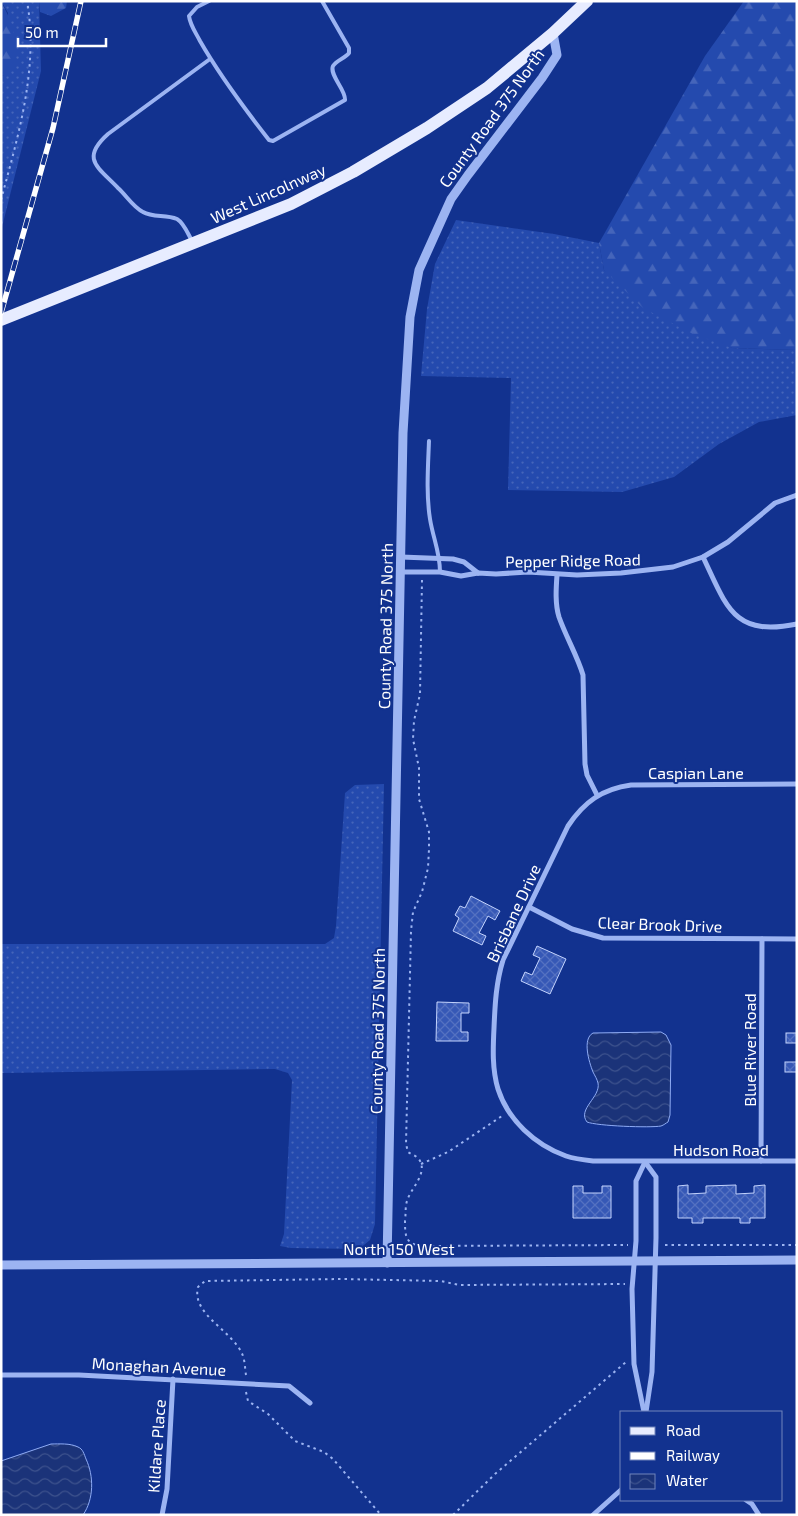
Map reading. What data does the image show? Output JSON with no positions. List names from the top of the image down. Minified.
{"streets":{"main road":["West Lincolnway"],"street":["County Road 375 North","Pepper Ridge Road","Caspian Lane","Brisbane Drive","Clear Brook Drive","Blue River Road","Hudson Road","North 150 West","Monaghan Avenue","Kildare Place"]},"crossings":[["County Road 375 North","West Lincolnway"],["County Road 375 North","Pepper Ridge Road"],["County Road 375 North","North 150 West"],["Caspian Lane","Brisbane Drive"],["Brisbane Drive","Clear Brook Drive"],["Brisbane Drive","Hudson Road"],["Clear Brook Drive","Blue River Road"],["Blue River Road","Hudson Road"],["Monaghan Avenue","Kildare Place"]],"legend":["Road","Railway","Water"],"scale_bar":"50 m"}
